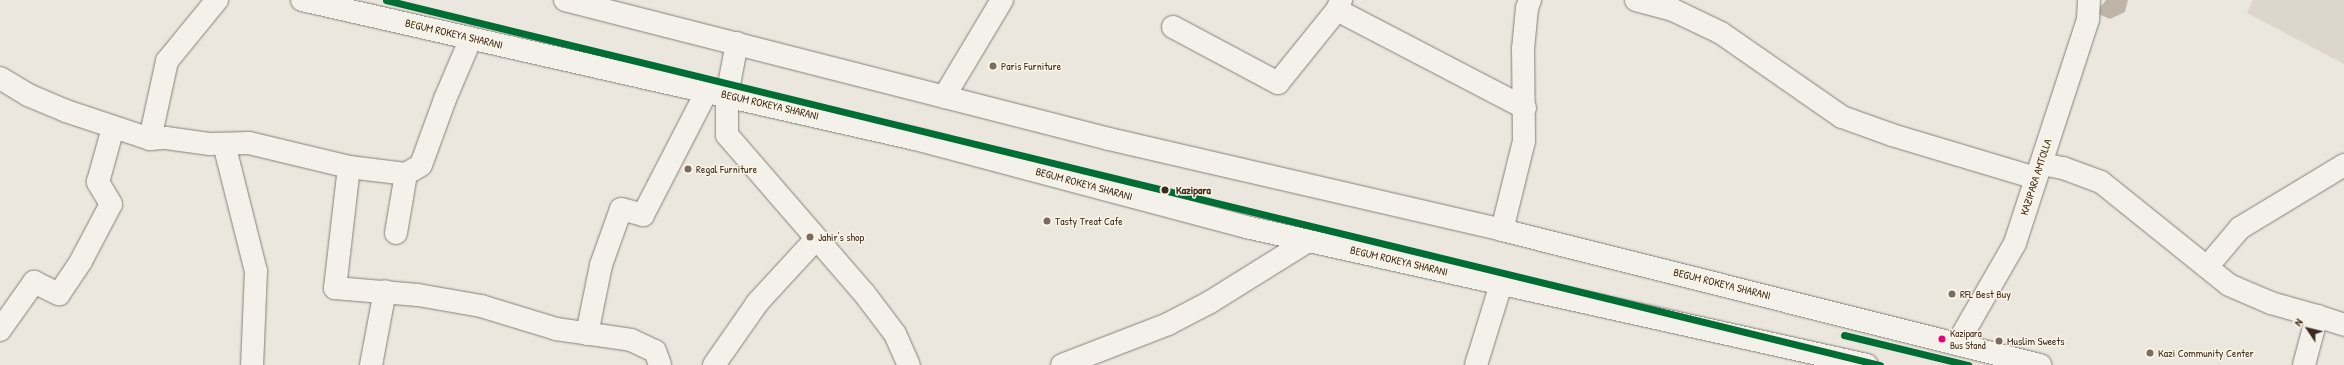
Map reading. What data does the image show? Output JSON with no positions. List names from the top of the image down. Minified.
{"streets":{"street":["BEGUM ROKEYA SHARANI","KAZIPARA AMTOLLA"]},"crossings":[["BEGUM ROKEYA SHARANI","KAZIPARA AMTOLLA"]],"places":["Paris Furniture","Regal Furniture","Kazipara","Tasty Treat Cafe","Jahir's shop","RFL Best Buy","Kazipara Bus Stand","Muslim Sweets","Kazi Community Center"],"north":"top left"}
